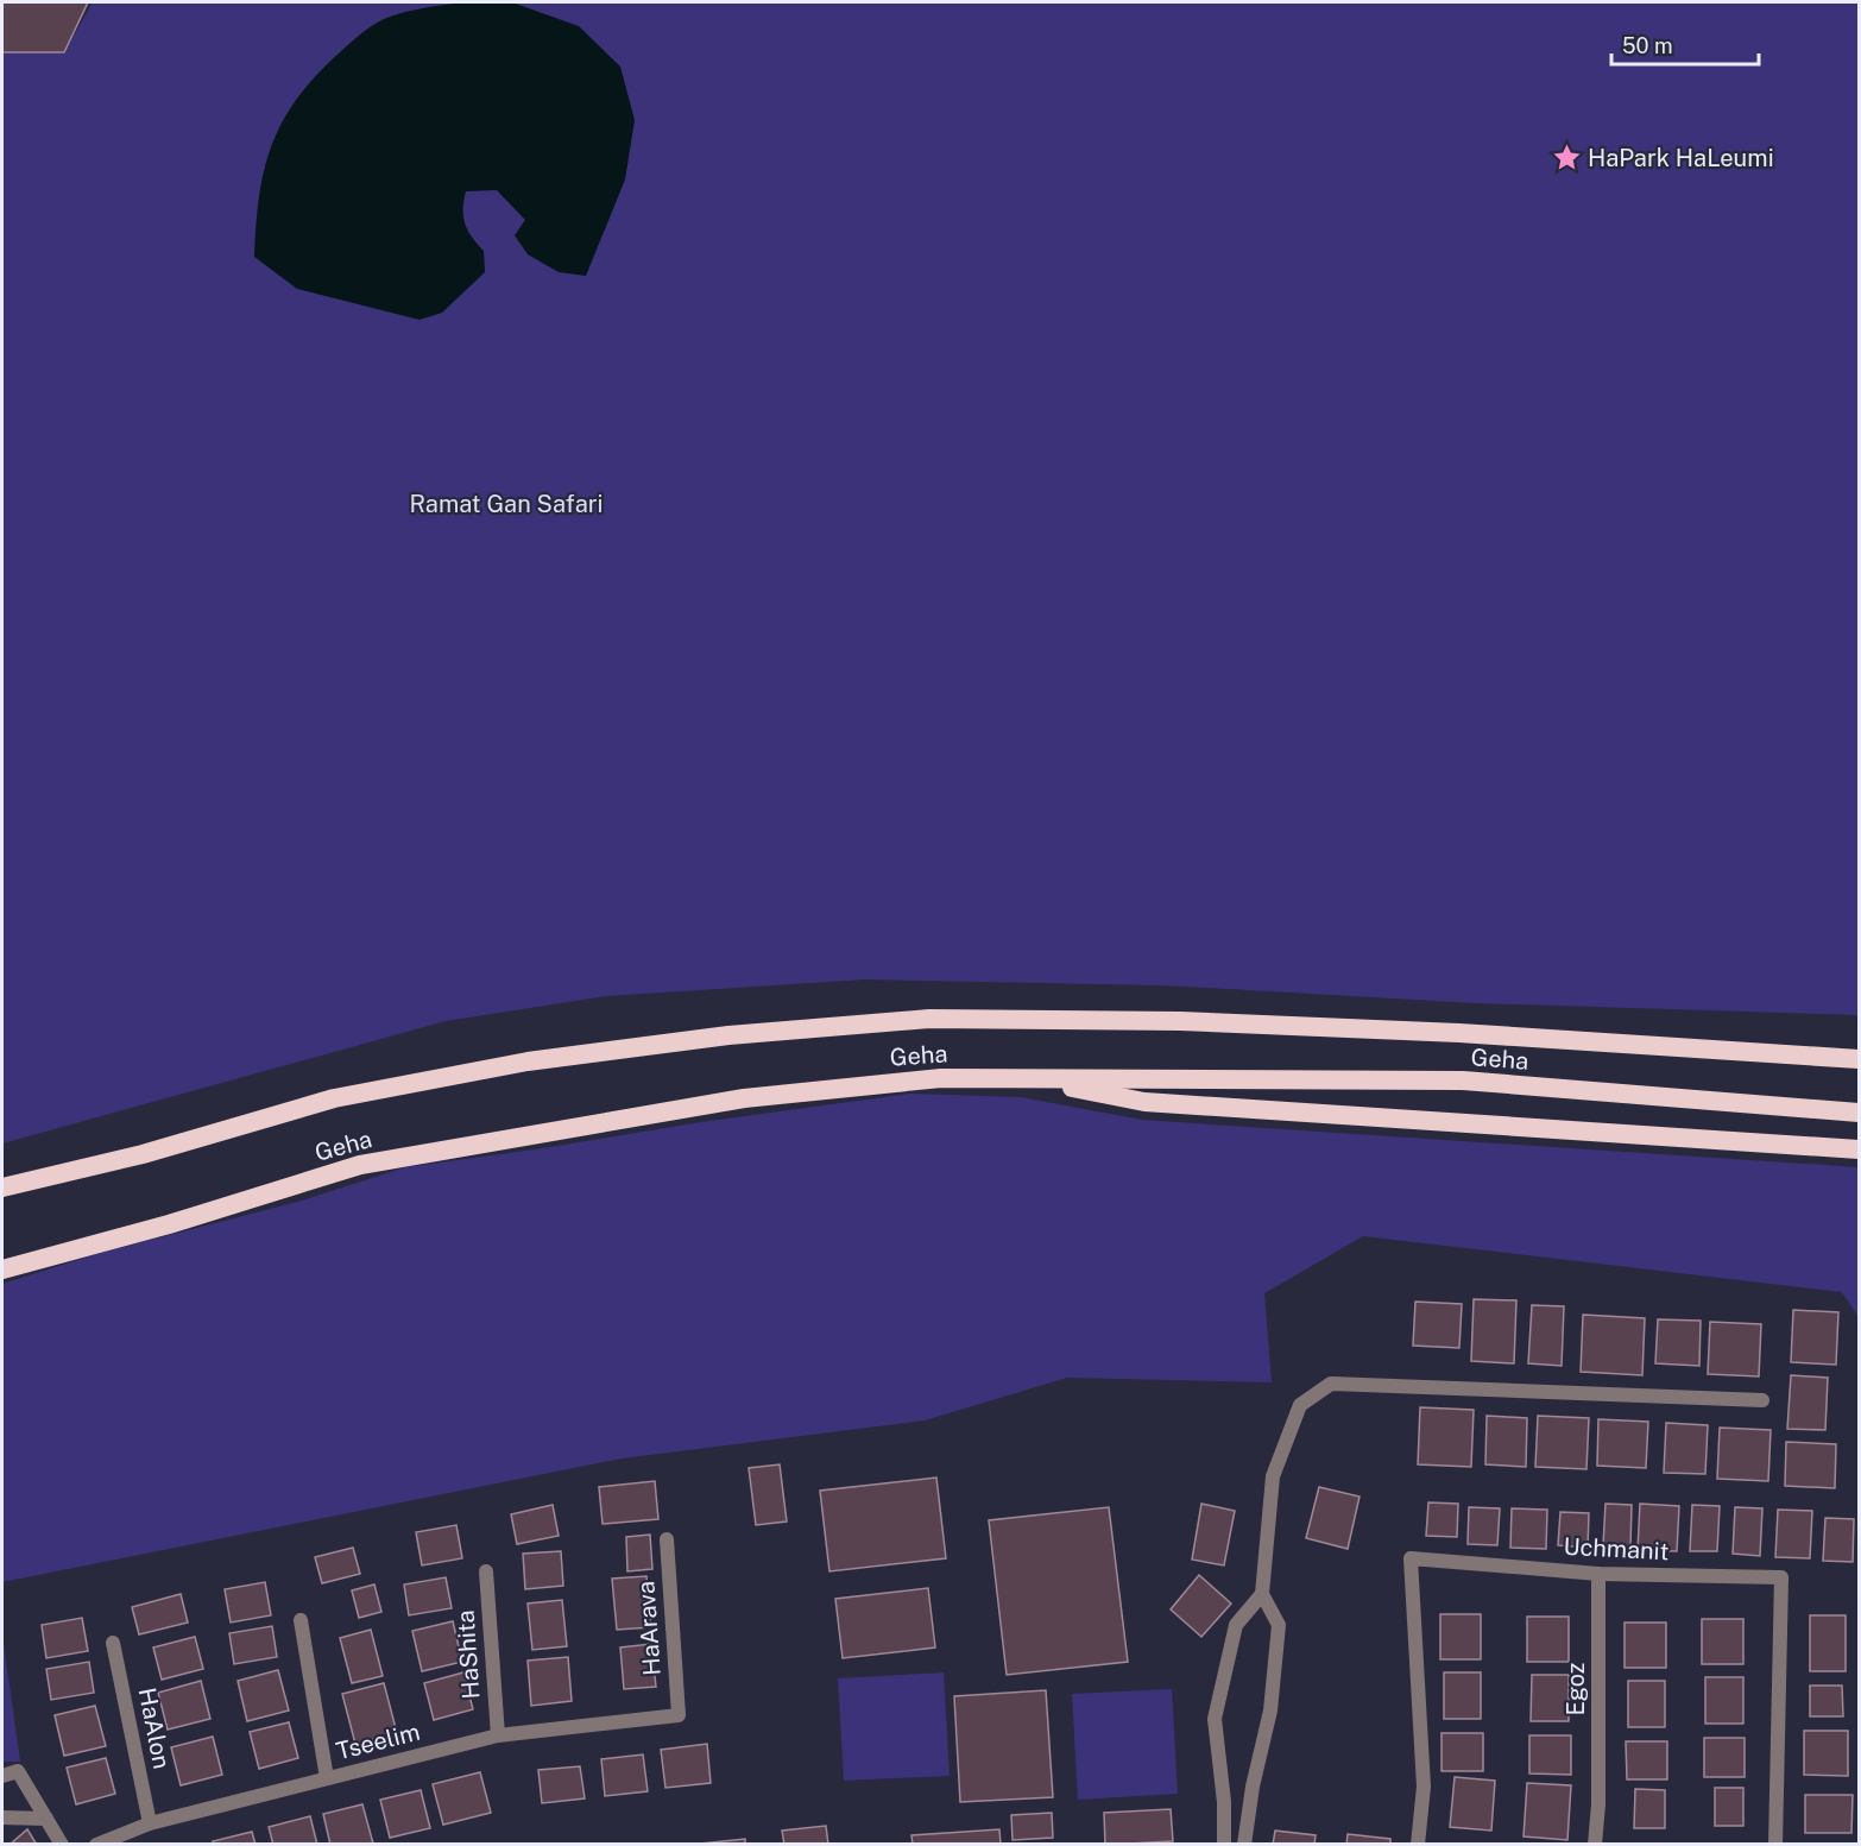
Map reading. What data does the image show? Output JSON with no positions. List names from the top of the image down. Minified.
{"streets":{"highway":["Geha"],"street":["Uchmanit","HaArava","HaShita","Egoz","HaAlon","Tseelim"]},"crossings":[["Uchmanit","Egoz"],["HaArava","Tseelim"],["HaShita","Tseelim"],["HaAlon","Tseelim"]],"parks":["Ramat Gan Safari"],"places":{"place":["HaPark HaLeumi"]},"scale_bar":"50 m"}
